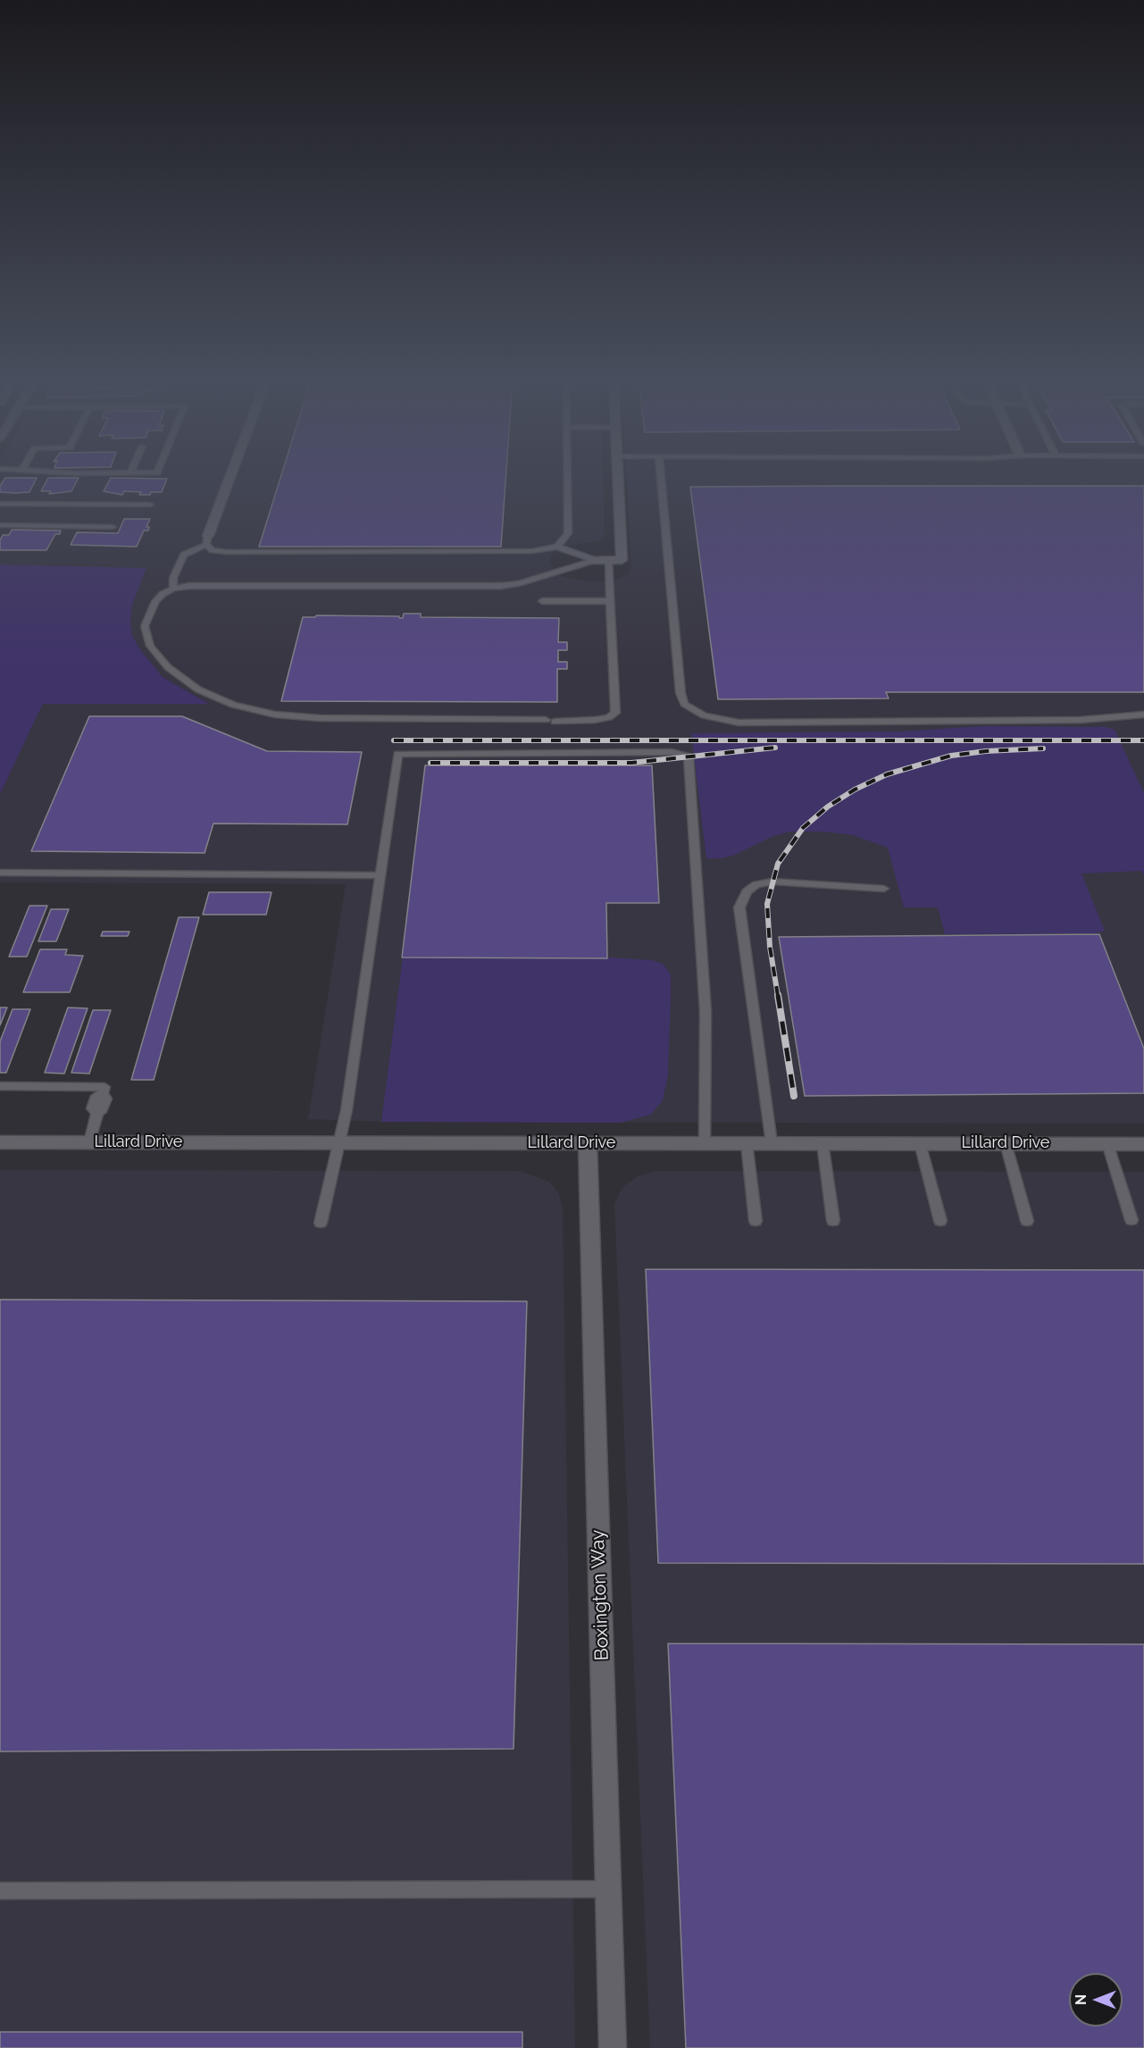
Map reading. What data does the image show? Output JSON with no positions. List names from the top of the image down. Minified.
{"streets":{"street":["Lillard Drive","Boxington Way"]},"crossings":[["Lillard Drive","Boxington Way"]],"north":"left"}
